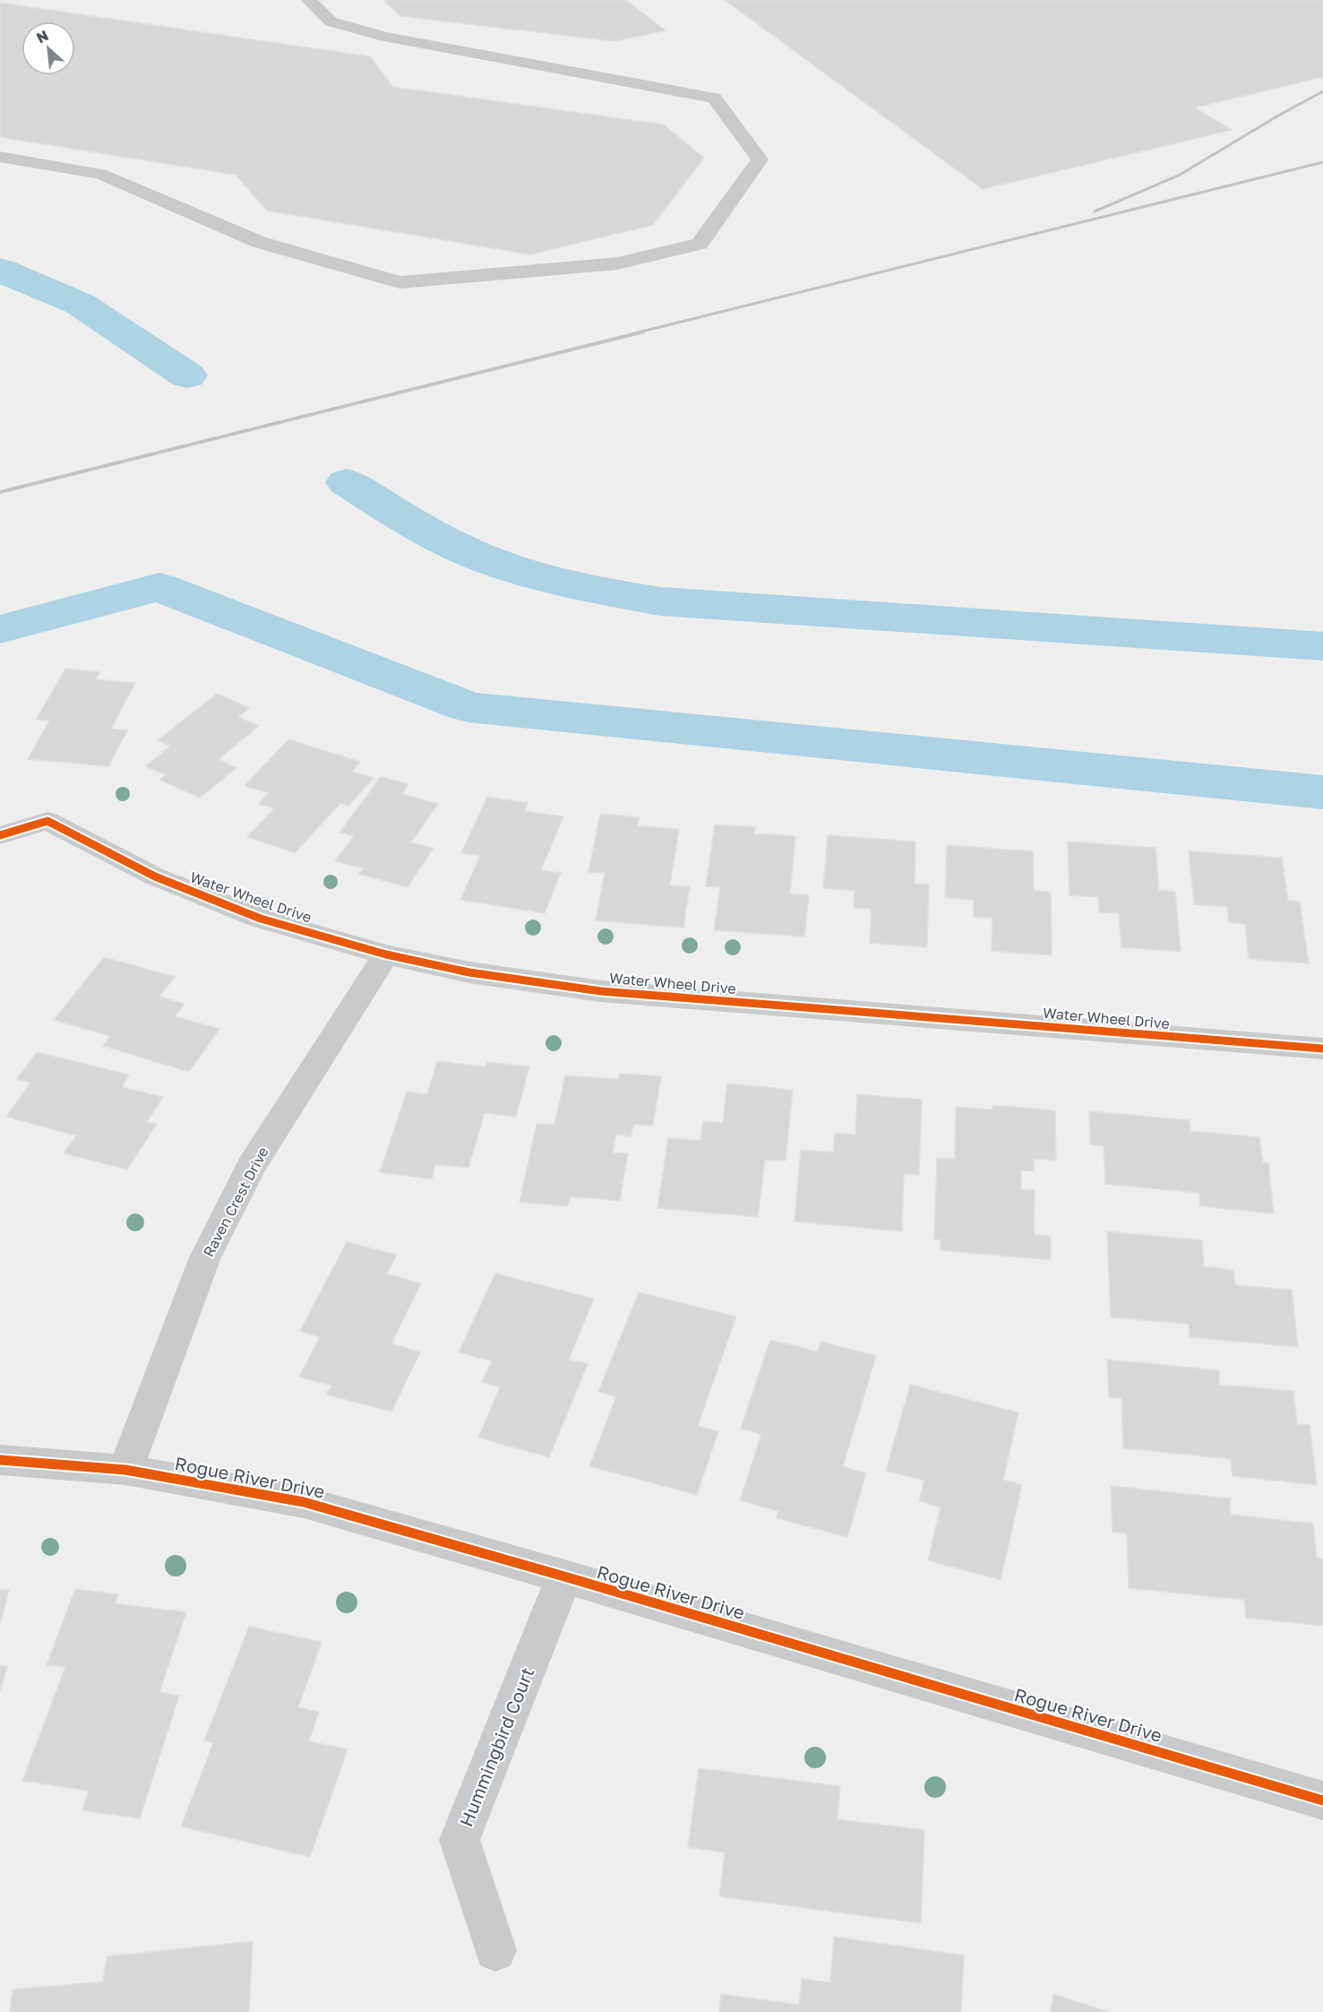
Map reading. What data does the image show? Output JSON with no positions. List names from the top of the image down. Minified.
{"streets":{"street":["Water Wheel Drive","Raven Crest Drive","Rogue River Drive","Hummingbird Court"]},"crossings":[["Water Wheel Drive","Raven Crest Drive"],["Raven Crest Drive","Rogue River Drive"],["Rogue River Drive","Hummingbird Court"]],"north":"top left"}
